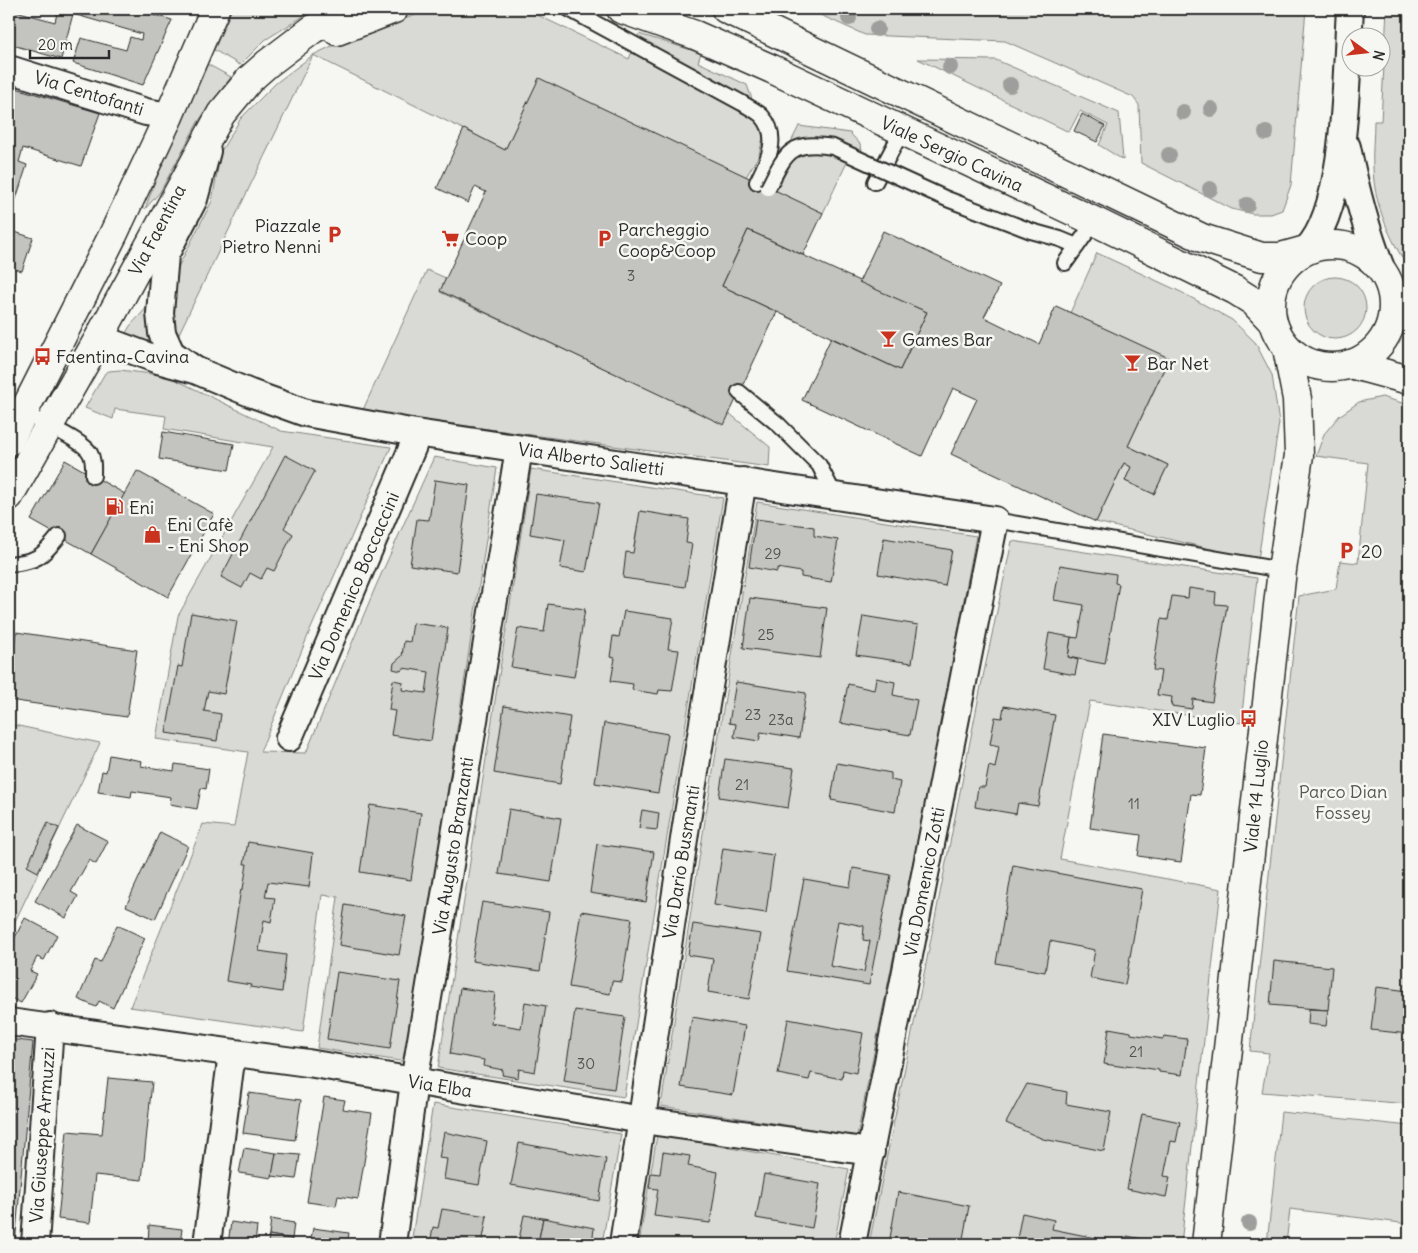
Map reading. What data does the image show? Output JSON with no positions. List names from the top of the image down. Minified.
{"streets":{"street":["Via Centofanti","Viale Sergio Cavina","Via Faentina","Via Alberto Salietti","Via Domenico Boccaccini","Viale 14 Luglio","Via Augusto Branzanti","Via Dario Busmanti","Via Domenico Zotti","Via Elba","Via Giuseppe Armuzzi"]},"crossings":[["Viale Sergio Cavina","Viale 14 Luglio"],["Via Faentina","Via Alberto Salietti"],["Via Alberto Salietti","Via Domenico Boccaccini"],["Via Alberto Salietti","Via Augusto Branzanti"],["Via Alberto Salietti","Via Dario Busmanti"],["Via Alberto Salietti","Via Domenico Zotti"],["Via Augusto Branzanti","Via Elba"],["Via Dario Busmanti","Via Elba"],["Via Domenico Zotti","Via Elba"],["Via Elba","Via Giuseppe Armuzzi"]],"parks":["Parco Dian Fossey"],"places":{"parking":["Piazzale Pietro Nenni","Parcheggio Coop&Coop","20"],"supermarket":["Coop"],"bar":["Games Bar","Bar Net"],"bus stop":["Faentina-Cavina","XIV Luglio"],"fuel station":["Eni"],"shop":["Eni Cafè - Eni Shop"]},"house_numbers":["3","29","25","23","23a","21","11","21","30"],"scale_bar":"20 m","north":"right"}
